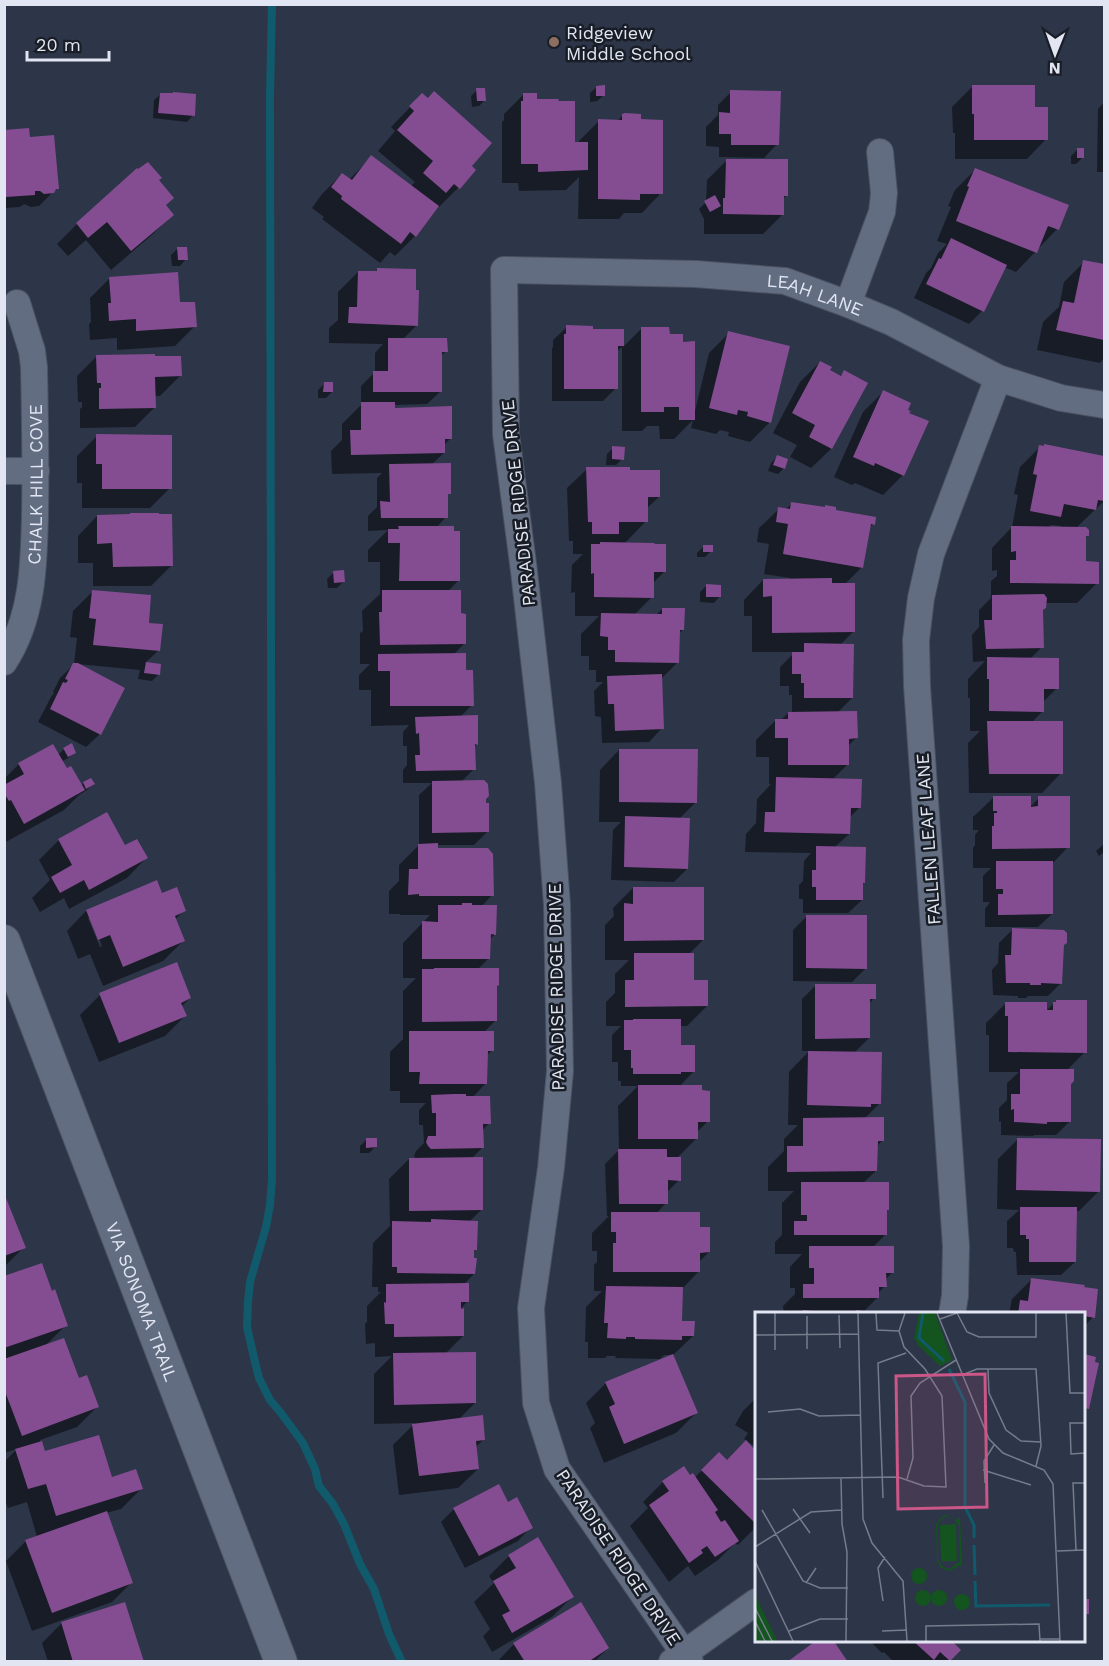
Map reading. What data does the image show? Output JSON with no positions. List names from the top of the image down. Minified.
{"streets":{"street":["LEAH LANE","CHALK HILL COVE","PARADISE RIDGE DRIVE","FALLEN LEAF LANE","VIA SONOMA TRAIL"]},"crossings":[["LEAH LANE","PARADISE RIDGE DRIVE"],["LEAH LANE","FALLEN LEAF LANE"]],"places":["Ridgeview Middle School"],"scale_bar":"20 m","north":"bottom"}
